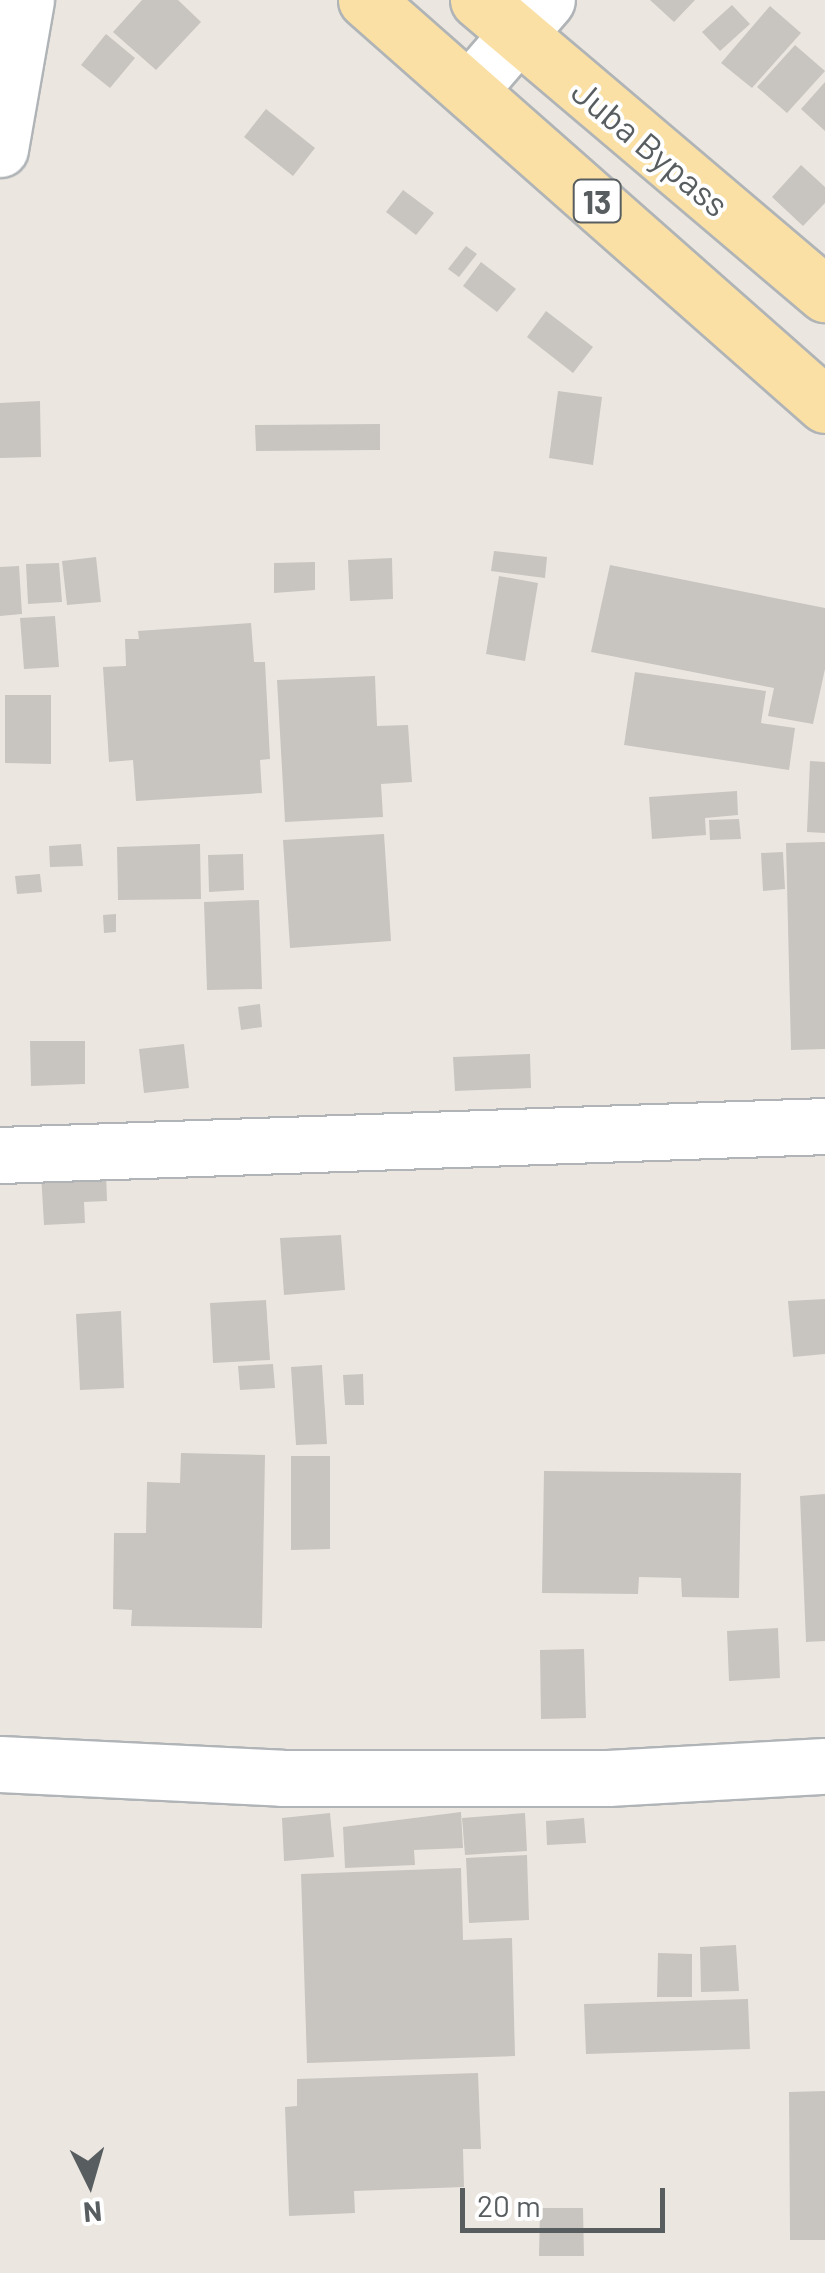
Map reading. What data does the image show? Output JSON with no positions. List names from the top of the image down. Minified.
{"streets":{"main road":["Juba Bypass","13"]},"scale_bar":"20 m","north":"bottom"}
